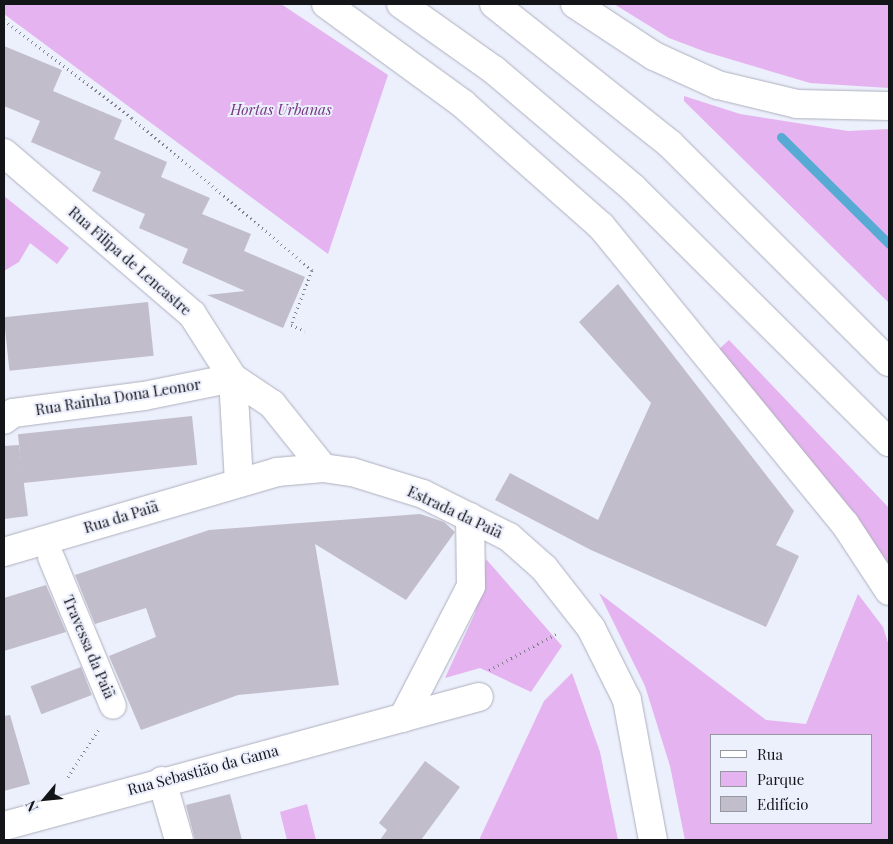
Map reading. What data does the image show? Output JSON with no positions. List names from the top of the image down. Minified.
{"streets":{"main road":["Rua Filipa de Lencastre","Rua Rainha Dona Leonor","Estrada da Paiã","Rua da Paiã","Rua Sebastião da Gama"],"street":["Travessa da Paiã"]},"crossings":[["Rua Filipa de Lencastre","Rua Rainha Dona Leonor"],["Rua Filipa de Lencastre","Estrada da Paiã"],["Estrada da Paiã","Rua da Paiã"],["Travessa da Paiã","Rua Sebastião da Gama"]],"parks":["Hortas Urbanas"],"legend":["Rua","Parque","Edifício"],"north":"bottom left"}
